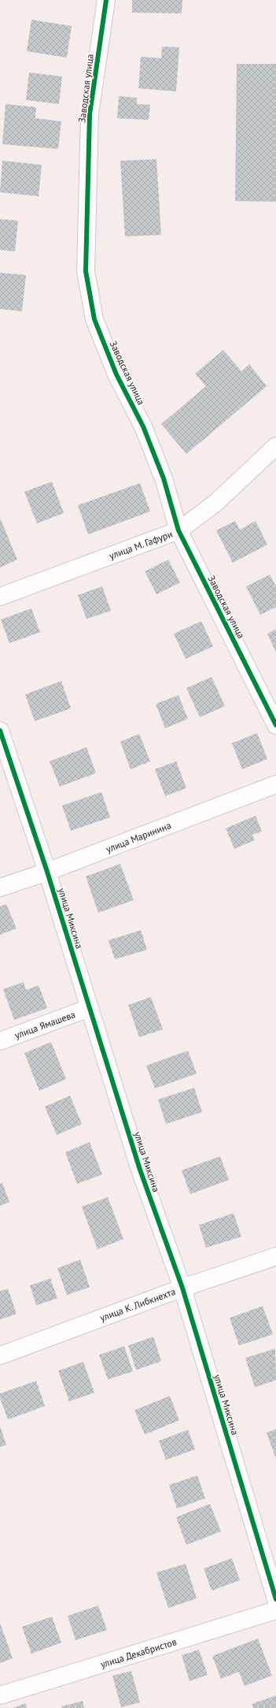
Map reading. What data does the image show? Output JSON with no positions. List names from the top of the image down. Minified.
{"streets":{"street":["Заводская улица","улица М. Гафури","улица Маринина","улица Миксина","улица Ямашева","улица К. Либкнехта","улица Декабристов"]},"crossings":[["Заводская улица","улица М. Гафури"],["улица Маринина","улица Миксина"],["улица Миксина","улица Ямашева"],["улица Миксина","улица К. Либкнехта"]]}
